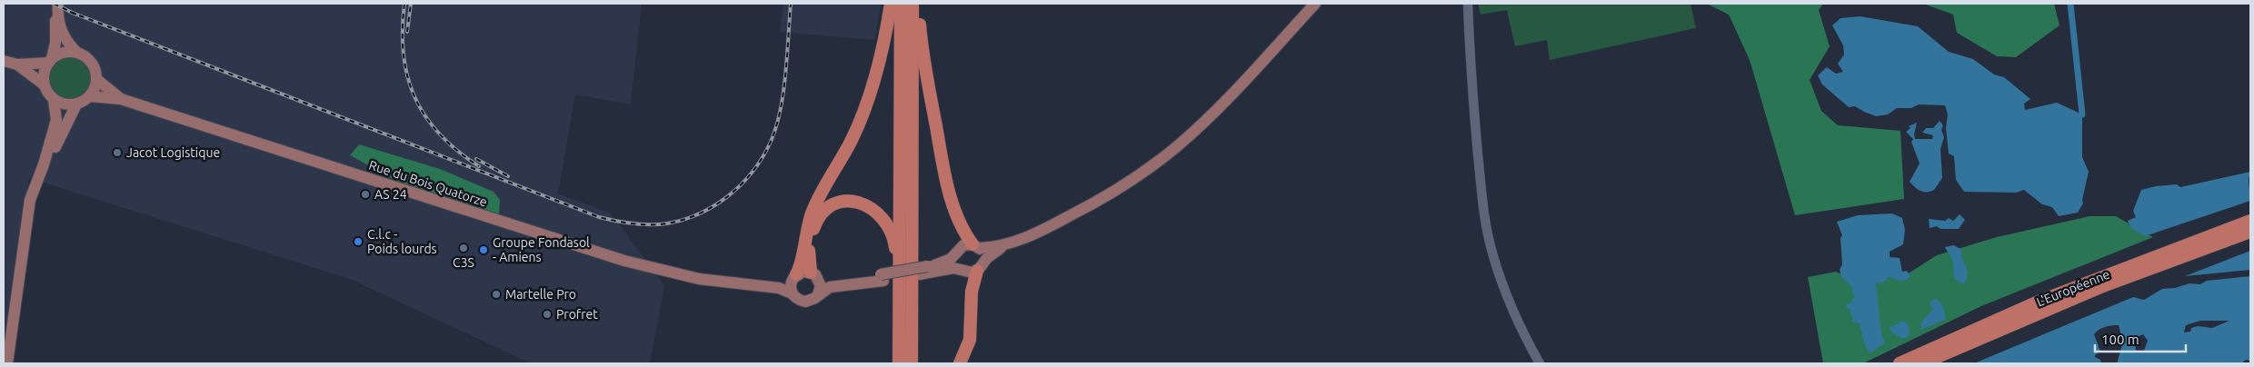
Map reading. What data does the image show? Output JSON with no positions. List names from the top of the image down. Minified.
{"streets":{"highway":["L'Européenne"],"main road":["Rue du Bois Quatorze"]},"places":["Jacot Logistique","AS 24","C.l.c - Poids lourds","C3S","Groupe Fondasol - Amiens","Martelle Pro","Profret"],"scale_bar":"100 m"}
